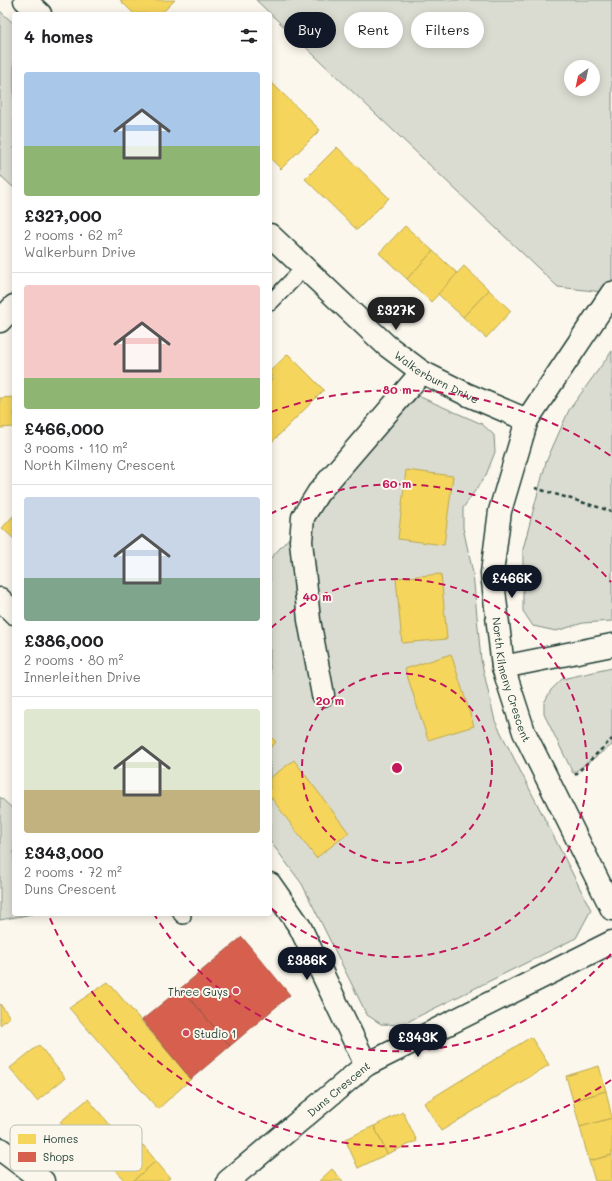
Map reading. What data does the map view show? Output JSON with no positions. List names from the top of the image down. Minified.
{"streets":{"street":["Walkerburn Drive","North Kilmeny Crescent","Duns Crescent"]},"crossings":[["Walkerburn Drive","North Kilmeny Crescent"]],"places":["Three Guys","Studio 1"],"legend":["Homes","Shops"],"north":"bottom left","page":{"chip":["Buy","Rent","Filters"],"heading":"4 homes","list":[{"name":"£327,000","note":"2 rooms · 62 m² · Walkerburn Drive"},{"name":"£466,000","note":"3 rooms · 110 m² · North Kilmeny Crescent"},{"name":"£386,000","note":"2 rooms · 80 m² · Innerleithen Drive"},{"name":"£343,000","note":"2 rooms · 72 m² · Duns Crescent"}],"price":["£327K","£466K","£386K","£343K"]},"rings":["80 m","60 m","40 m","20 m"]}
